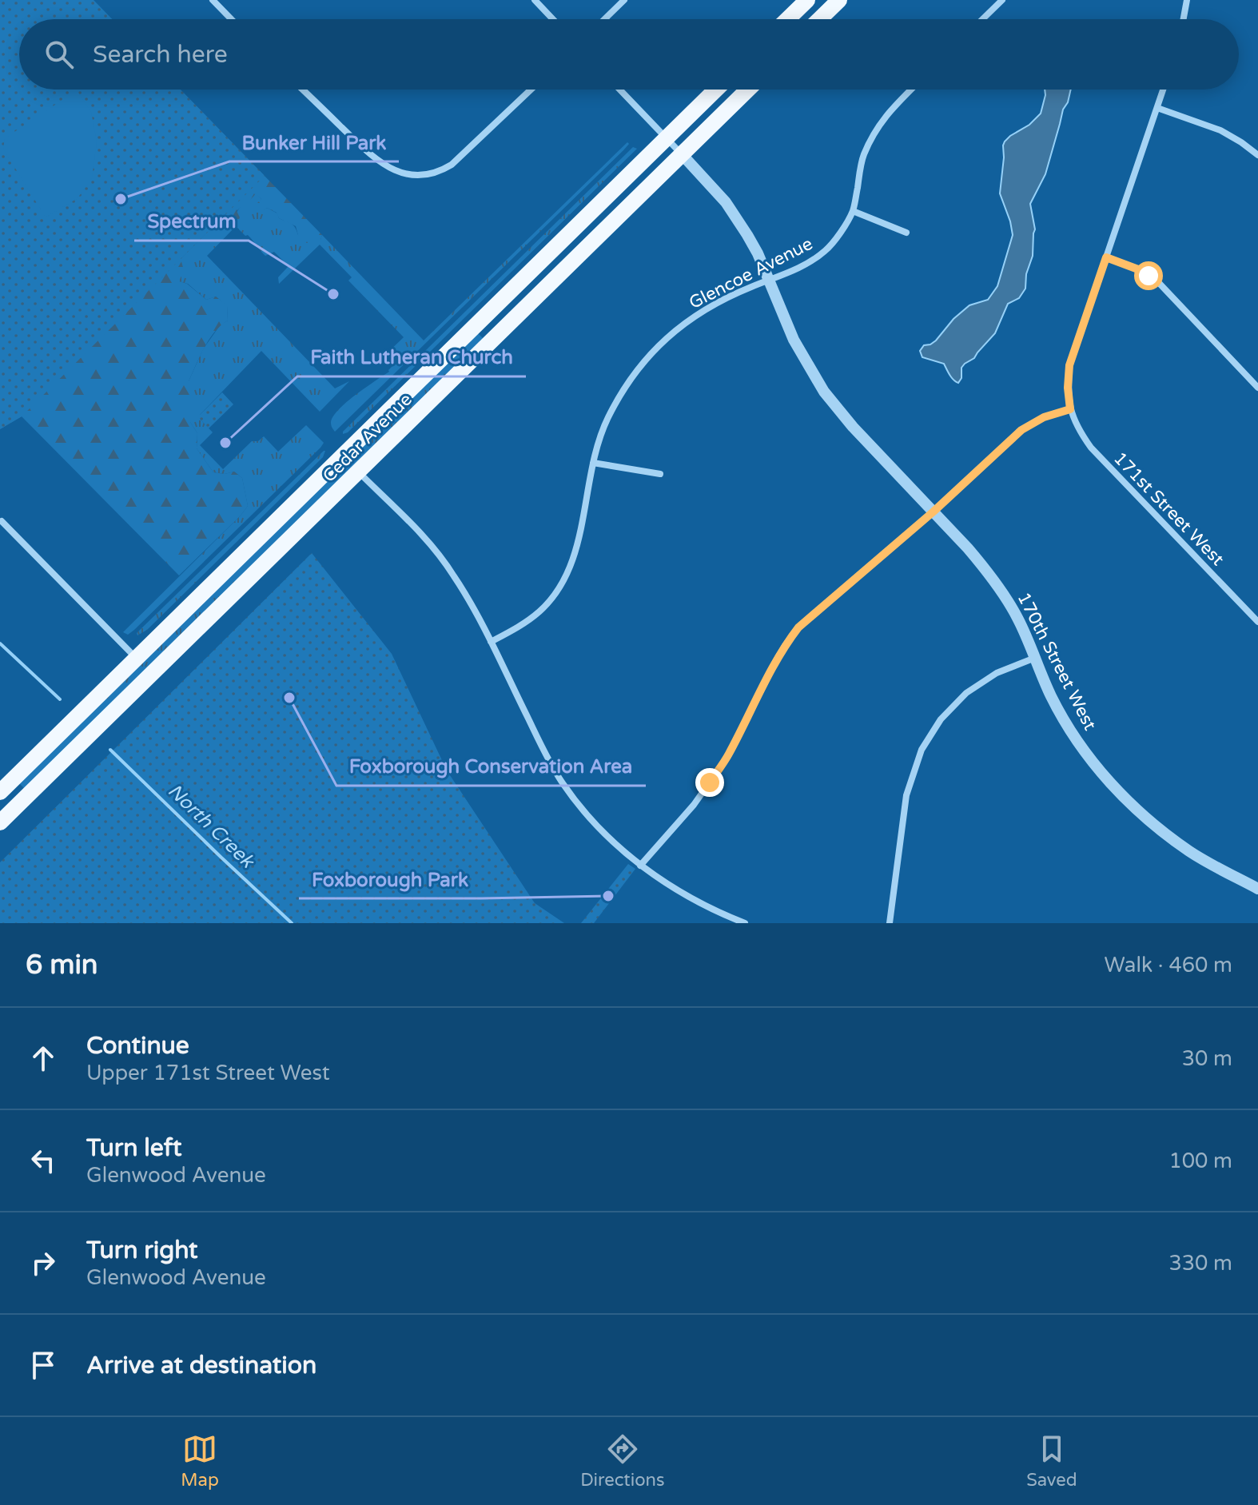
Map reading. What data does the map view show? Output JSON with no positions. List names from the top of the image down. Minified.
{"streets":{"main road":["Cedar Avenue"],"street":["Glencoe Avenue","171st Street West","170th Street West"]},"crossings":[["Glencoe Avenue","170th Street West"],["Cedar Avenue","170th Street West"]],"water":["North Creek"],"places":["Bunker Hill Park","Spectrum","Faith Lutheran Church","Foxborough Conservation Area","Foxborough Park"],"page":{"search":"Search here","heading":["6 min","Walk · 460 m"],"list":[["Continue","Upper 171st Street West","30 m"],["Turn left","Glenwood Avenue","100 m"],["Turn right","Glenwood Avenue","330 m"],"Arrive at destination"],"nav":["Map","Directions","Saved"]}}
